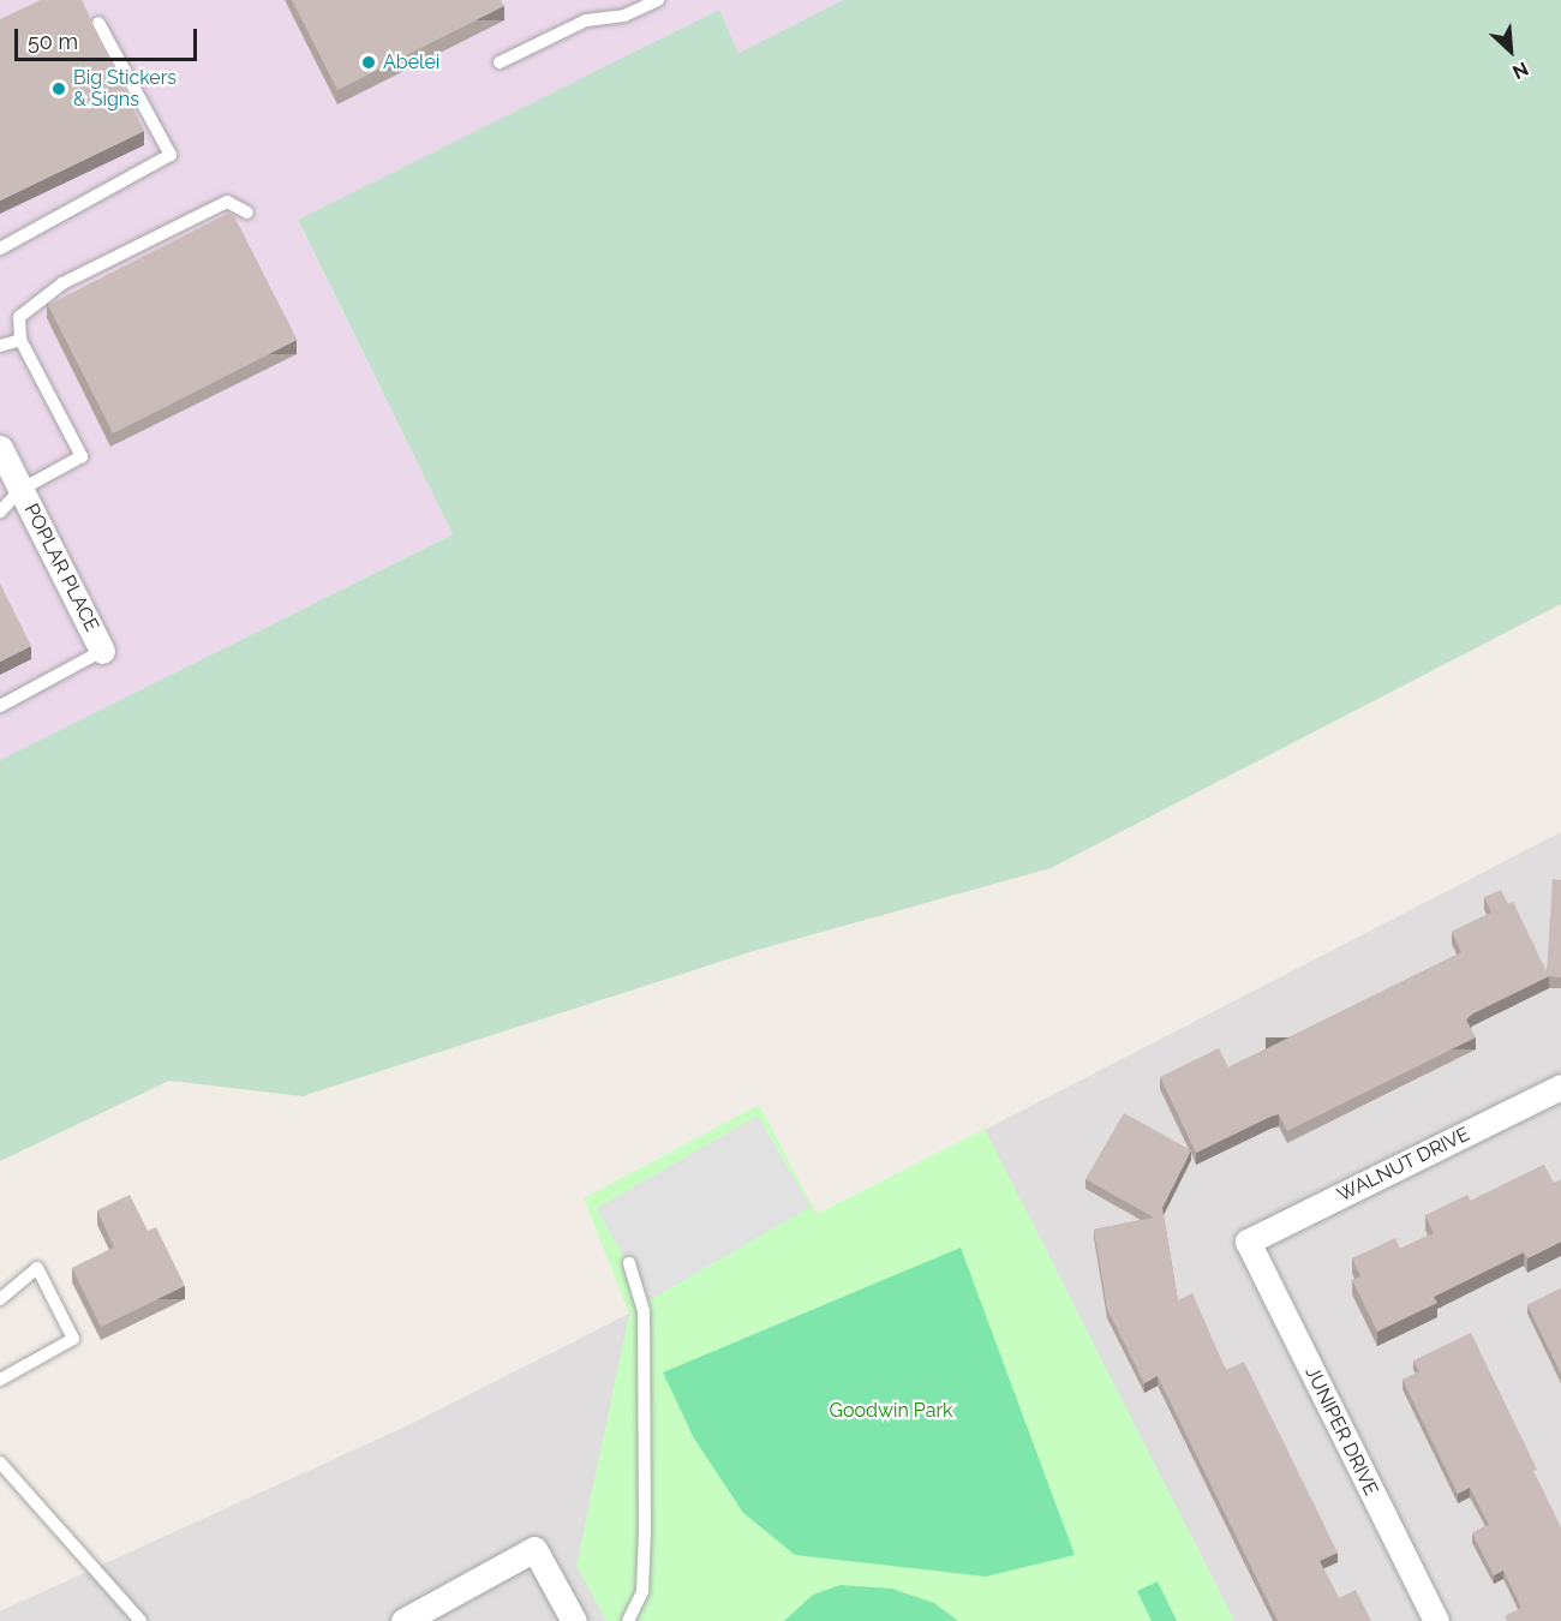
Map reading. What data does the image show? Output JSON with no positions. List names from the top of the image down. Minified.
{"streets":{"street":["POPLAR PLACE","WALNUT DRIVE","JUNIPER DRIVE"]},"crossings":[["WALNUT DRIVE","JUNIPER DRIVE"]],"parks":["Goodwin Park"],"places":["Abelei","Big Stickers & Signs"],"scale_bar":"50 m","north":"bottom right"}
